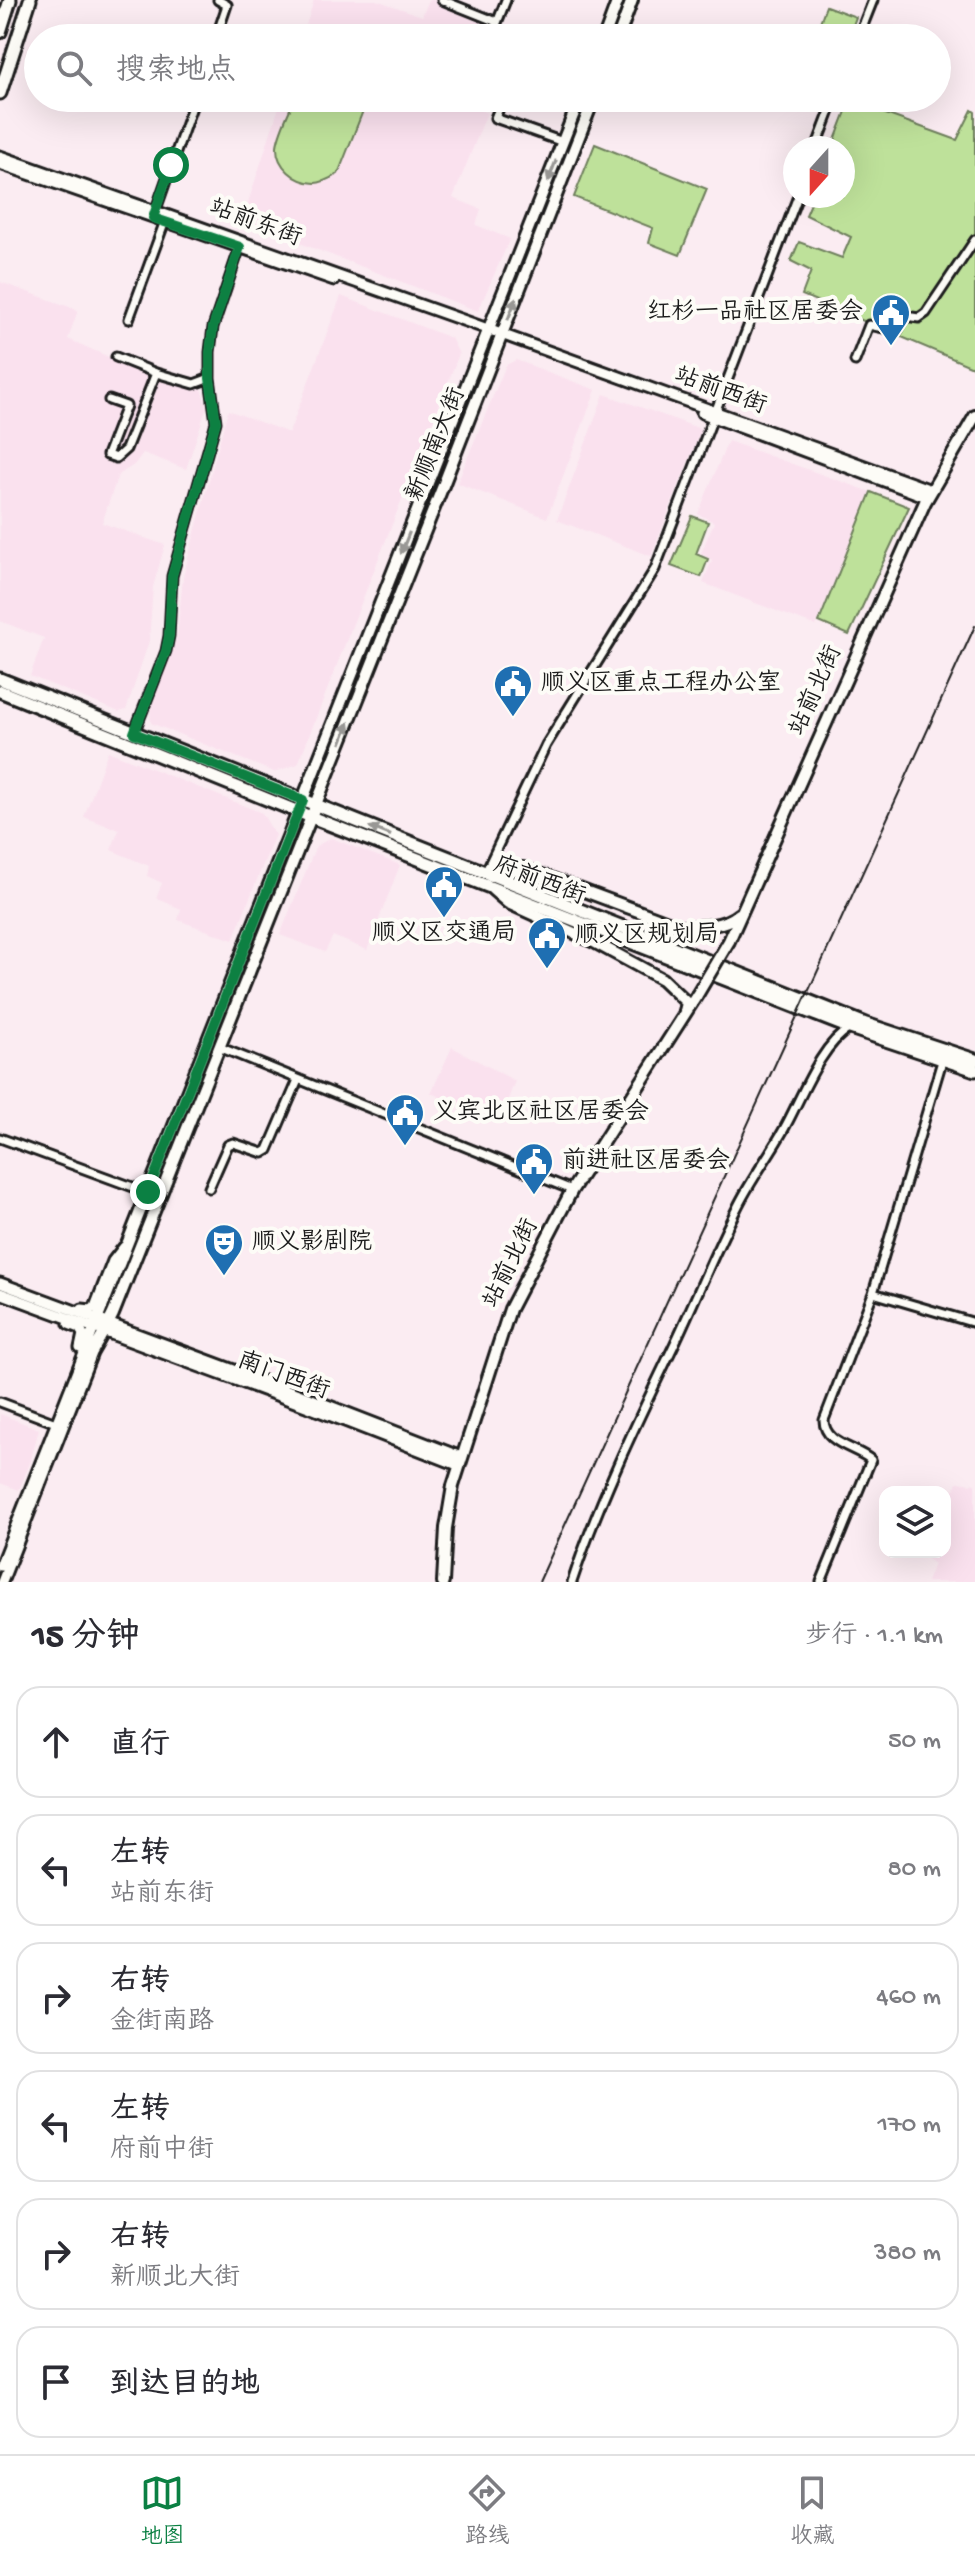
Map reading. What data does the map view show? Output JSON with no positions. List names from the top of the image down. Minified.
{"streets":{"main road":["新顺南大街","站前北街","府前西街"],"street":["站前东街","站前西街","南门西街"]},"crossings":[["站前东街","站前西街"],["站前东街","新顺南大街"],["站前西街","新顺南大街"],["站前西街","站前北街"],["新顺南大街","府前西街"],["新顺南大街","南门西街"],["站前北街","南门西街"]],"places":{"public building":["红杉一品社区居委会","顺义区重点工程办公室","顺义区交通局","顺义区规划局","义宾北区社区居委会","前进社区居委会"],"theatre":["顺义影剧院"]},"north":"bottom","page":{"search":"搜索地点","heading":["15 分钟","步行 · 1.1 km"],"list":[["直行","50 m"],["左转","站前东街","80 m"],["右转","金街南路","460 m"],["左转","府前中街","170 m"],["右转","新顺北大街","380 m"],"到达目的地"],"nav":["地图","路线","收藏"]}}
